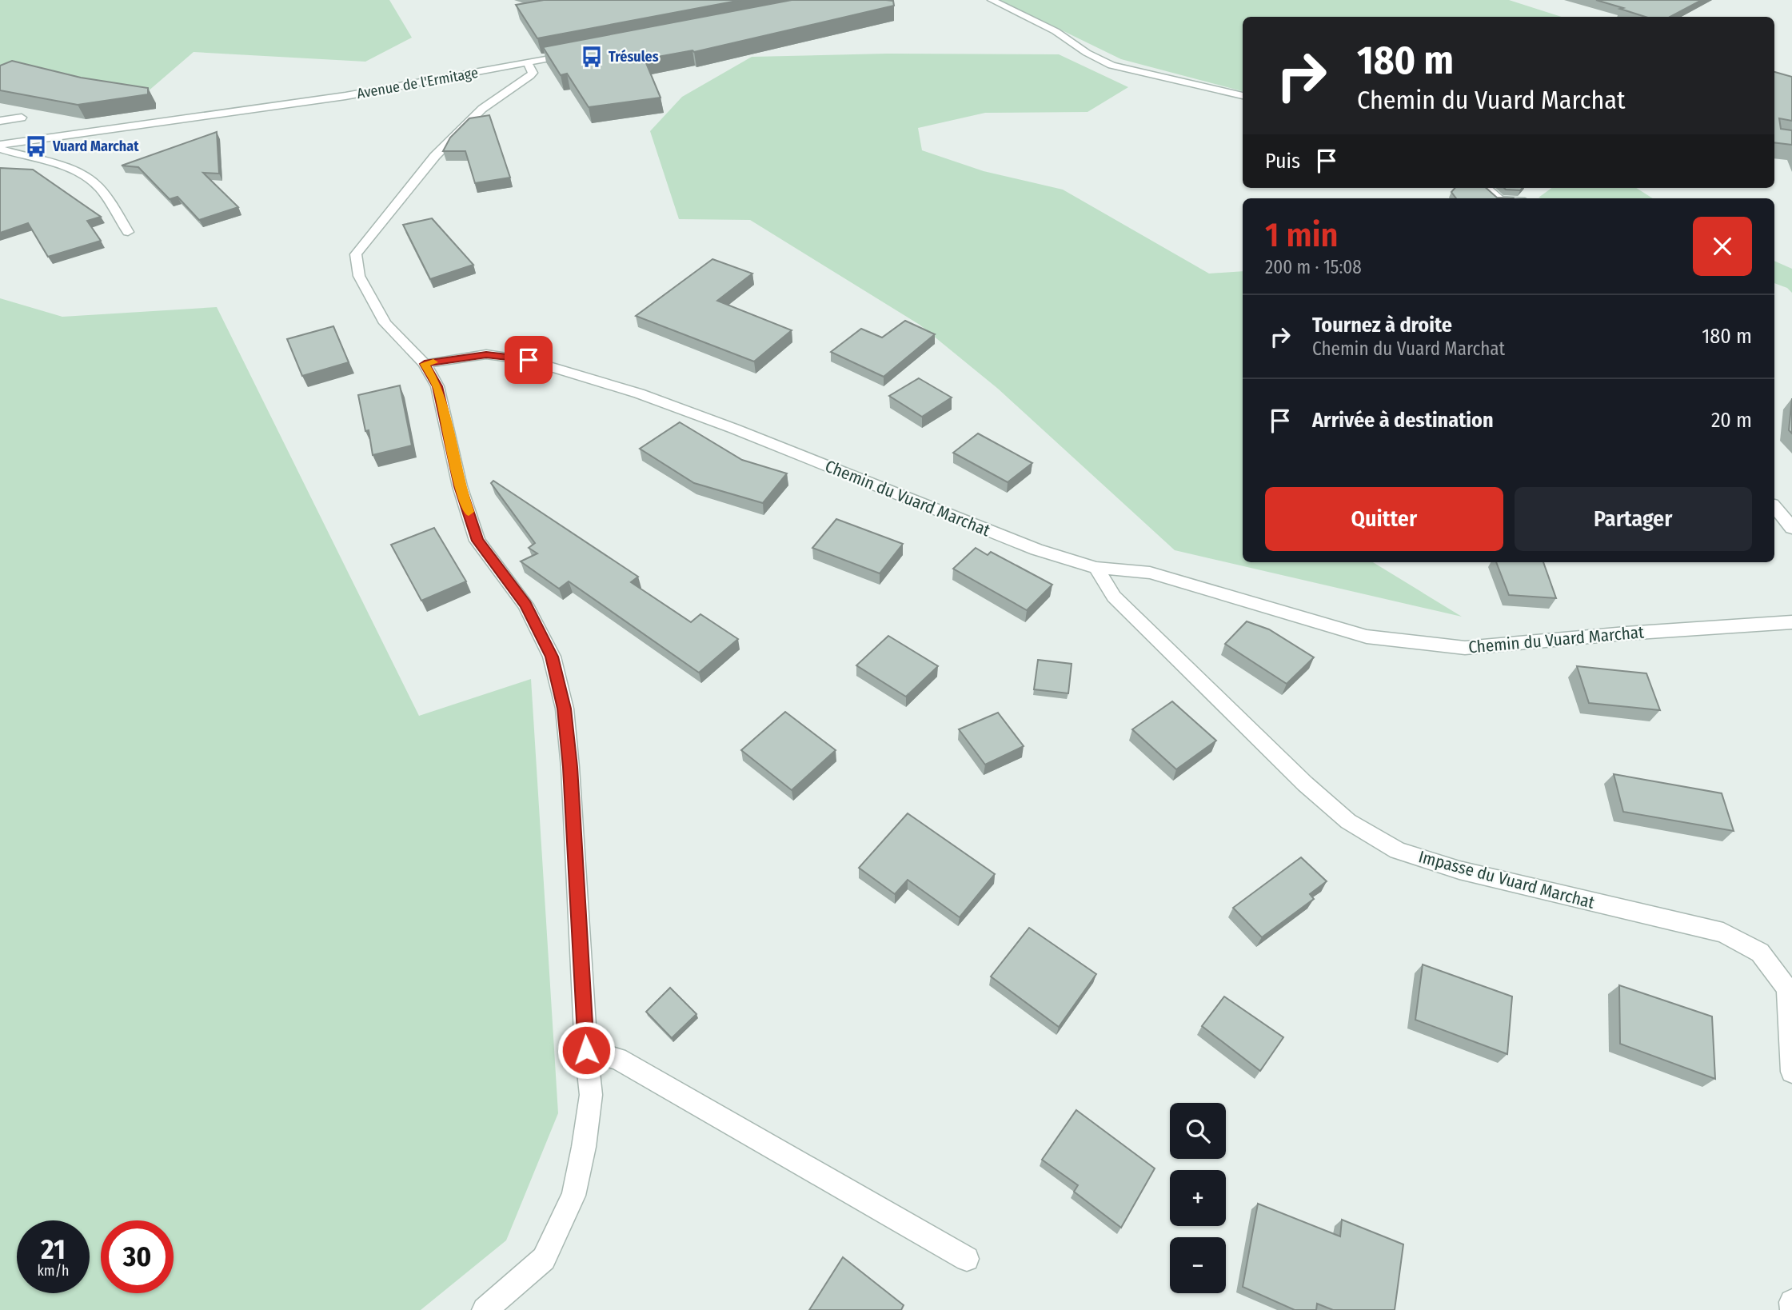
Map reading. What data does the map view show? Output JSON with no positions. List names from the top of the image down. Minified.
{"streets":{"street":["Avenue de l'Ermitage","Chemin du Vuard Marchat","Impasse du Vuard Marchat"]},"crossings":[["Chemin du Vuard Marchat","Impasse du Vuard Marchat"]],"places":{"bus stop":["Trésules","Vuard Marchat"]},"page":{"turn":["180 m","Chemin du Vuard Marchat"],"then":"Puis","heading":["1 min","200 m · 15:08"],"list":[{"name":"Tournez à droite","note":"Chemin du Vuard Marchat","value":"180 m"},{"name":"Arrivée à destination","value":"20 m"}],"buttons":["Quitter","Partager"],"map_buttons":["+","−"],"speed":"21 km/h","limit":"30"}}
